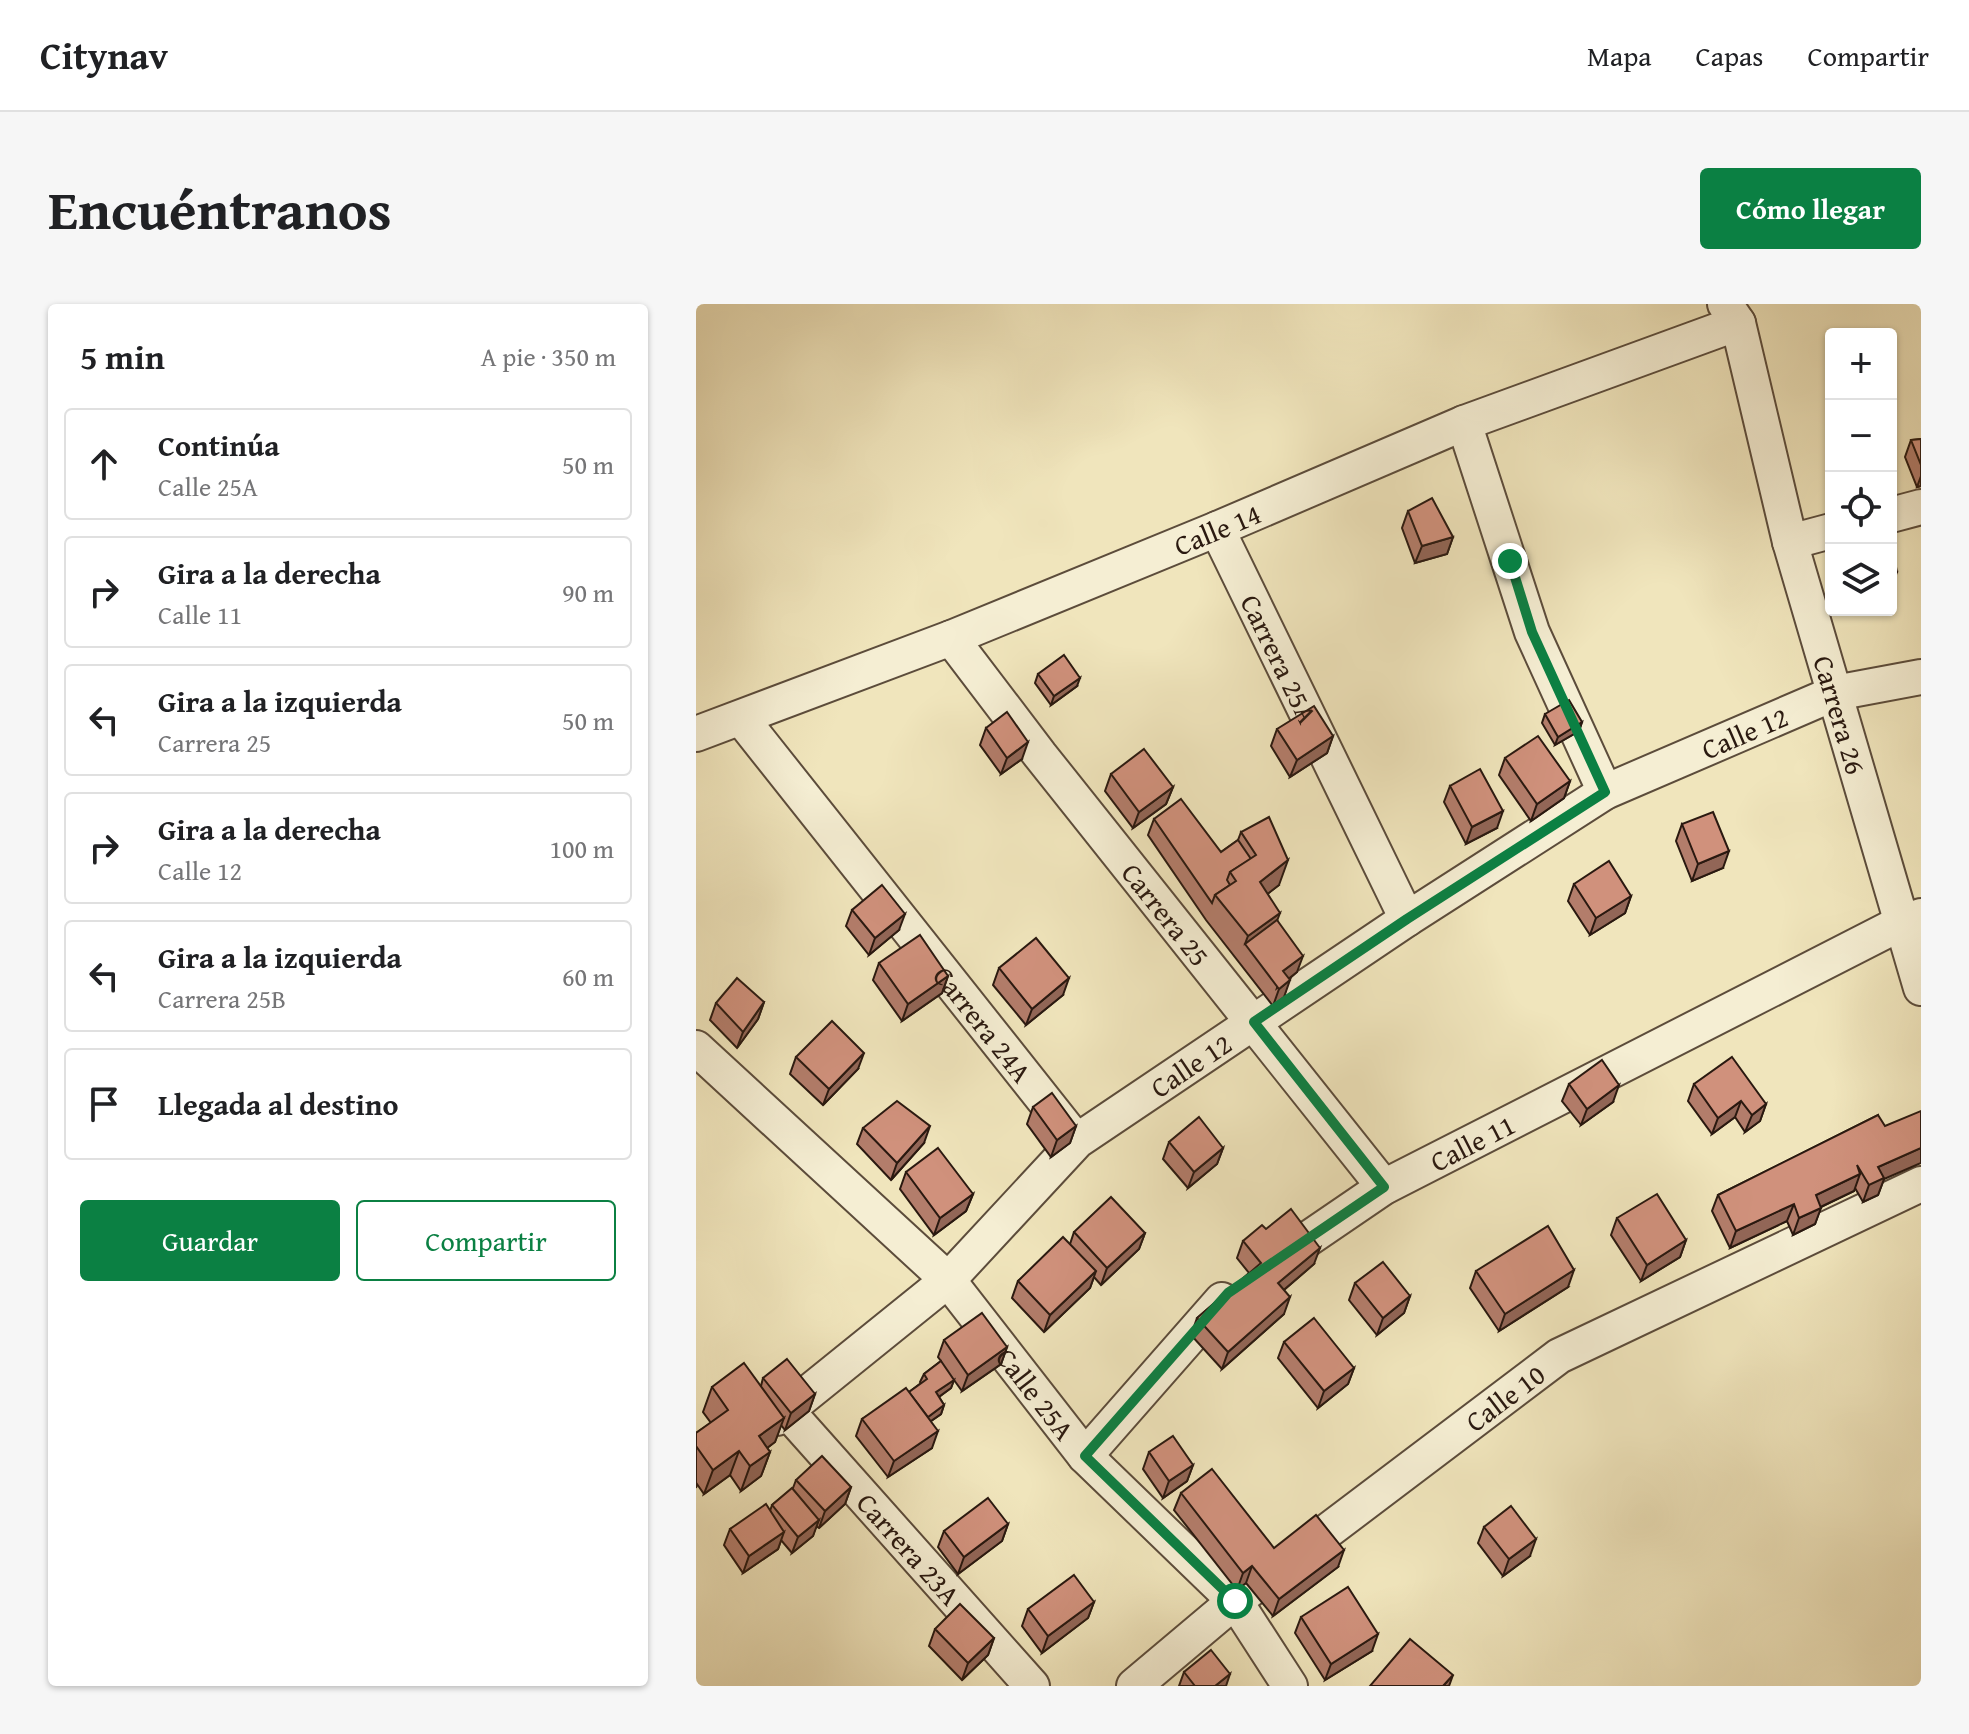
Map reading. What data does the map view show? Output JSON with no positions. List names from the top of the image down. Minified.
{"streets":{"street":["Calle 14","Carrera 25A","Carrera 26","Calle 12","Carrera 25","Carrera 24A","Calle 11","Calle 25A","Calle 10","Carrera 23A"]},"crossings":[["Calle 14","Carrera 25A"],["Calle 14","Carrera 26"],["Calle 14","Carrera 25"],["Calle 14","Carrera 24A"],["Carrera 25A","Calle 12"],["Carrera 26","Calle 12"],["Carrera 26","Calle 11"],["Calle 12","Carrera 25"],["Calle 12","Carrera 24A"],["Calle 12","Calle 25A"],["Calle 12","Carrera 23A"],["Carrera 25","Calle 11"],["Calle 11","Calle 25A"],["Calle 25A","Calle 10"]],"page":{"header":"Citynav","nav":["Mapa","Capas","Compartir"],"title":"Encuéntranos","buttons":["Cómo llegar",["Guardar","Compartir"]],"heading":["5 min","A pie · 350 m"],"map_buttons":["+","−"],"list":[["Continúa","Calle 25A","50 m"],["Gira a la derecha","Calle 11","90 m"],["Gira a la izquierda","Carrera 25","50 m"],["Gira a la derecha","Calle 12","100 m"],["Gira a la izquierda","Carrera 25B","60 m"],"Llegada al destino"]}}
